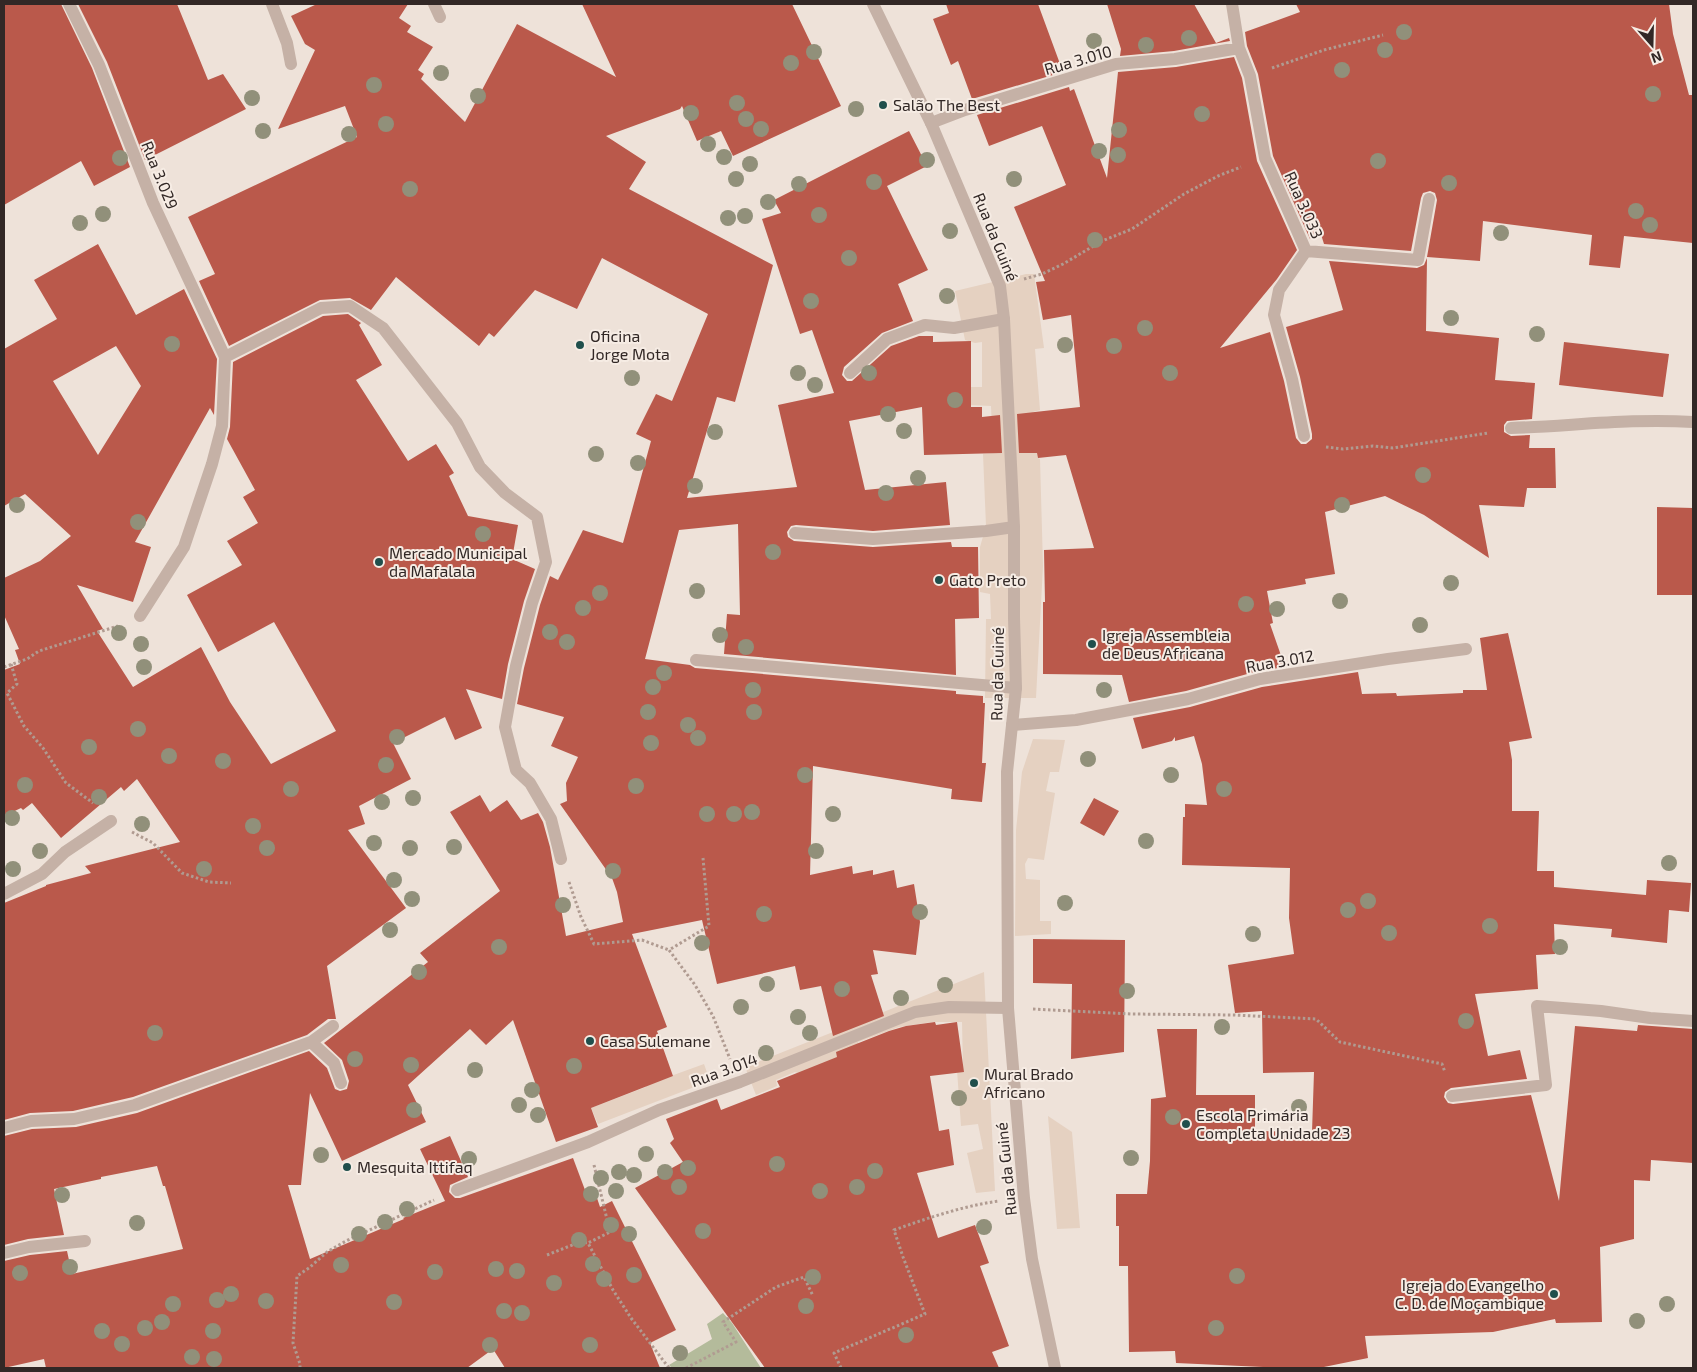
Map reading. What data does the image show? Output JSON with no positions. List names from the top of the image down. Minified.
{"streets":{"street":["Rua 3.010","Rua 3.029","Rua 3.033","Rua da Guiné","Rua 3.012","Rua 3.014"]},"crossings":[["Rua 3.010","Rua 3.033"],["Rua 3.010","Rua da Guiné"],["Rua da Guiné","Rua 3.012"],["Rua da Guiné","Rua 3.014"]],"places":["Salão The Best","Oficina Jorge Mota","Mercado Municipal da Mafalala","Gato Preto","Igreja Assembleia de Deus Africana","Casa Sulemane","Mural Brado Africano","Escola Primária Completa Unidade 23","Mesquita Ittifaq","Igreja do Evangelho C. D. de Moçambique"],"north":"bottom"}
